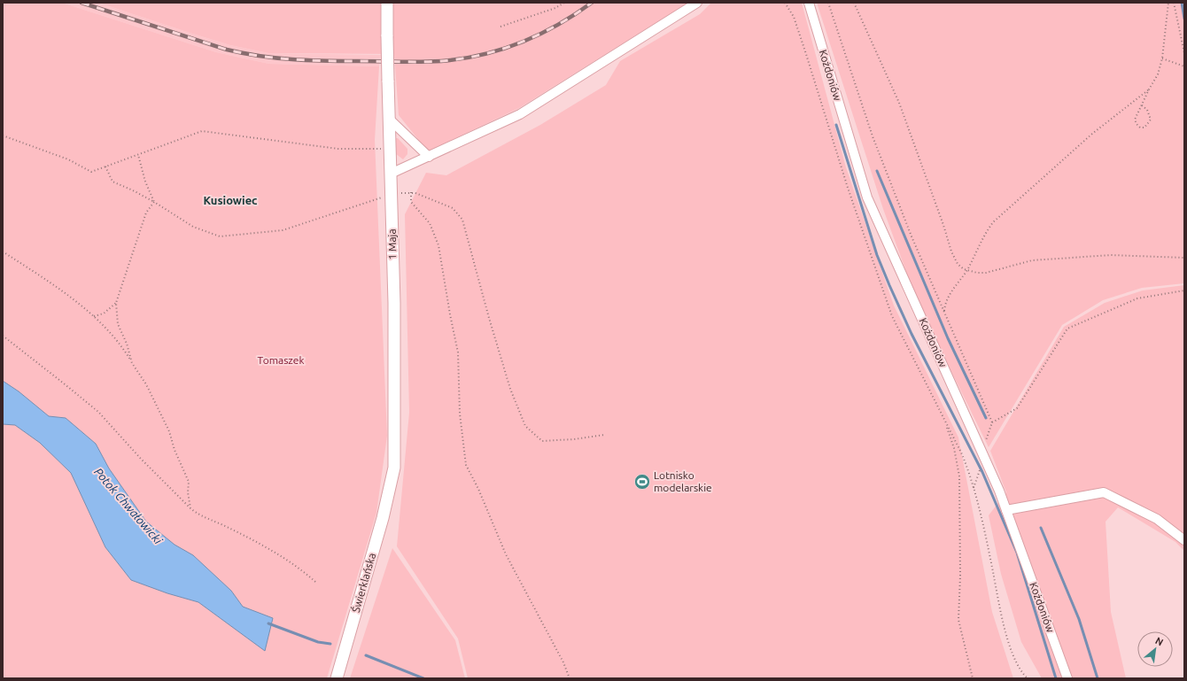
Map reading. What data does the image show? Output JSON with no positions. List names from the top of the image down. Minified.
{"streets":{"main road":["1 Maja","Świerklańska"],"street":["Kożdoniów"]},"crossings":[["1 Maja","Świerklańska"]],"districts":["Kusiowiec"],"water":["Potok Chwałowicki"],"parks":["Tomaszek"],"places":{"sports":["Lotnisko modelarskie"]},"north":"top right"}
